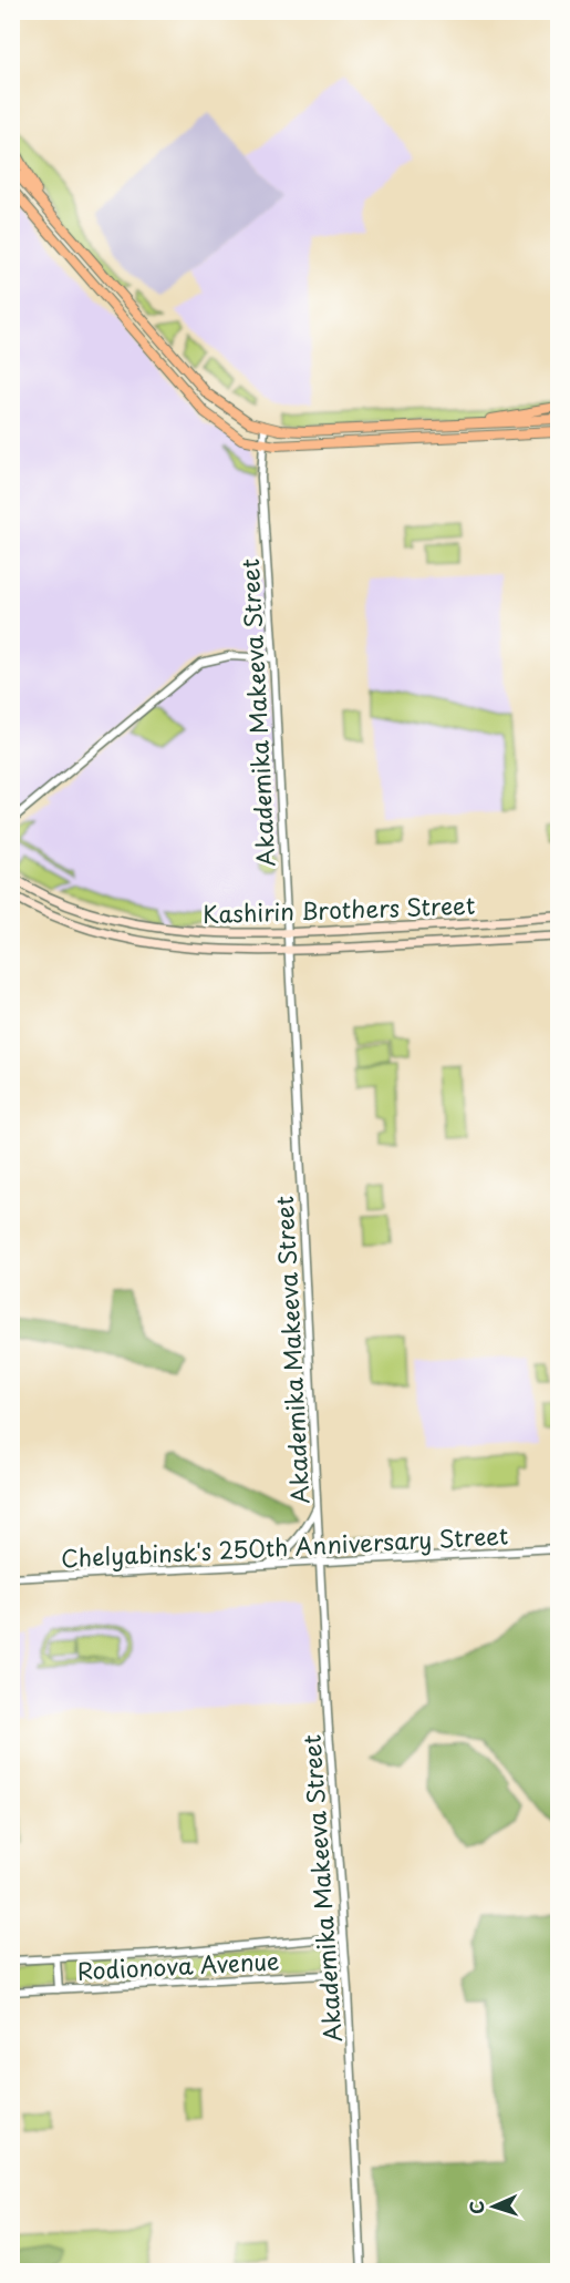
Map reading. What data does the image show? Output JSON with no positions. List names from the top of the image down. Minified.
{"streets":{"main road":["Kashirin Brothers Street"],"street":["Akademika Makeeva Street","Chelyabinsk's 250th Anniversary Street","Rodionova Avenue"]},"crossings":[["Akademika Makeeva Street","Kashirin Brothers Street"],["Akademika Makeeva Street","Chelyabinsk's 250th Anniversary Street"],["Akademika Makeeva Street","Rodionova Avenue"]],"north":"left"}
